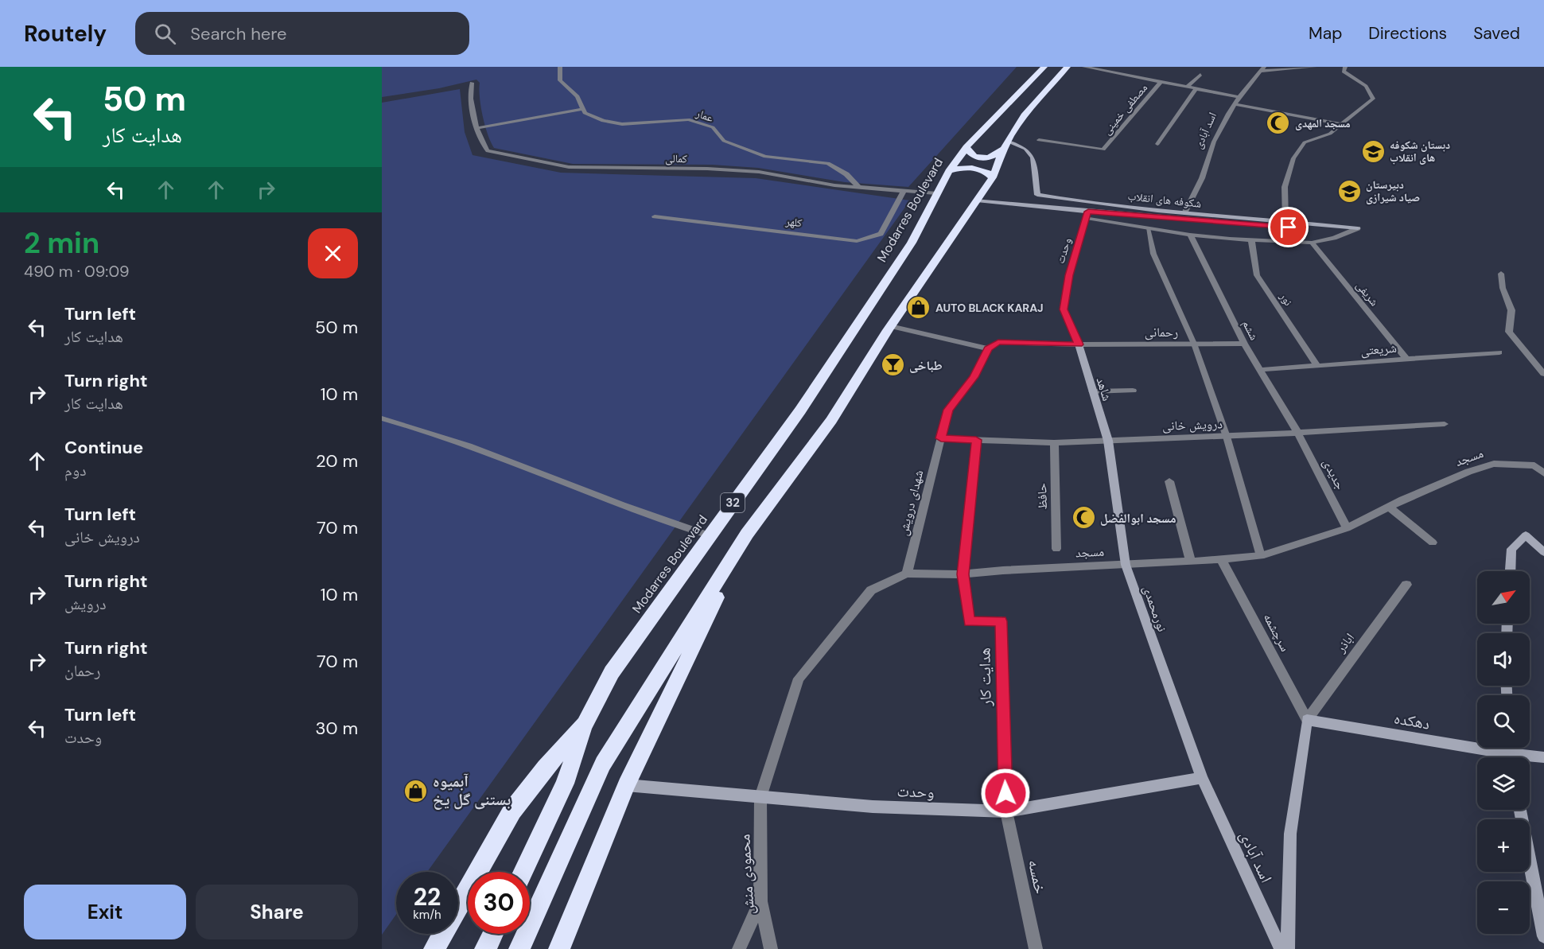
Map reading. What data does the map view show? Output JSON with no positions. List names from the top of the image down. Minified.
{"streets":{"highway":["Modarres Boulevard","32"],"street":["مصطفی خمینی","عمار","اسد آبادی","کمالی","شکوفه های انقلاب","کلهر","وحدت","شریفی","نور","ششم","رحمانی","شریعتی","شاهد","درویش خانی","مسجد","جدیدی","حافظ","شهدای درویش","نورمحمدی","سرچشمه","اباذر","هدایت کار","دهکده","محمودی منش","خمسه"]},"crossings":[["عمار","کمالی"],["اسد آبادی","شکوفه های انقلاب"],["اسد آبادی","وحدت"],["اسد آبادی","نورمحمدی"],["کمالی","Modarres Boulevard"],["کمالی","کلهر"],["شکوفه های انقلاب","وحدت"],["شکوفه های انقلاب","شریفی"],["شکوفه های انقلاب","نور"],["شکوفه های انقلاب","ششم"],["شکوفه های انقلاب","32"],["وحدت","رحمانی"],["وحدت","شاهد"],["وحدت","مسجد"],["وحدت","نورمحمدی"],["وحدت","هدایت کار"],["وحدت","محمودی منش"],["وحدت","خمسه"],["شریفی","شریعتی"],["نور","شریعتی"],["ششم","رحمانی"],["ششم","شریعتی"],["ششم","درویش خانی"],["ششم","جدیدی"],["رحمانی","شاهد"],["رحمانی","شهدای درویش"],["شاهد","درویش خانی"],["شاهد","نورمحمدی"],["درویش خانی","جدیدی"],["درویش خانی","حافظ"],["درویش خانی","شهدای درویش"],["درویش خانی","نورمحمدی"],["مسجد","جدیدی"],["مسجد","شهدای درویش"],["مسجد","نورمحمدی"],["مسجد","سرچشمه"],["مسجد","هدایت کار"],["مسجد","محمودی منش"],["سرچشمه","اباذر"],["سرچشمه","دهکده"],["اباذر","دهکده"],["هدایت کار","خمسه"]],"places":{"mosque":["مسجد المهدی","مسجد ابوالفضل"],"school or university":["دبستان شکوفه های انقلاب","دبیرستان صیاد شیرازی"],"shop":["AUTO BLACK KARAJ","آبمیوه بستنی گل یخ"],"bar":["طباخی"]},"north":"top right","page":{"header":"Routely","search":"Search here","nav":["Map","Directions","Saved"],"turn":["50 m","هدایت کار"],"heading":["2 min","490 m · 09:09"],"list":[{"name":"Turn left","note":"هدایت کار","value":"50 m"},{"name":"Turn right","note":"هدایت کار","value":"10 m"},{"name":"Continue","note":"دوم","value":"20 m"},{"name":"Turn left","note":"درویش خانی","value":"70 m"},{"name":"Turn right","note":"درویش","value":"10 m"},{"name":"Turn right","note":"رحمان","value":"70 m"},{"name":"Turn left","note":"وحدت","value":"30 m"}],"map_buttons":["+","−"],"speed":"22 km/h","limit":"30","buttons":["Exit","Share"]}}
